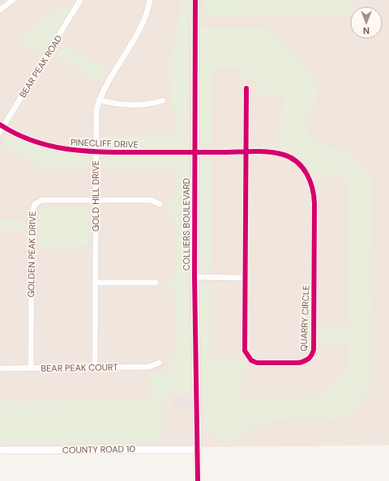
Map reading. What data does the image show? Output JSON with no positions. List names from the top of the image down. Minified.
{"streets":{"street":["BEAR PEAK ROAD","PINECLIFF DRIVE","GOLD HILL DRIVE","COLLIERS BOULEVARD","GOLDEN PEAK DRIVE","QUARRY CIRCLE","BEAR PEAK COURT","COUNTY ROAD 10"]},"crossings":[["BEAR PEAK ROAD","PINECLIFF DRIVE"],["PINECLIFF DRIVE","GOLD HILL DRIVE"],["PINECLIFF DRIVE","COLLIERS BOULEVARD"],["PINECLIFF DRIVE","QUARRY CIRCLE"],["GOLD HILL DRIVE","GOLDEN PEAK DRIVE"],["GOLD HILL DRIVE","BEAR PEAK COURT"],["COLLIERS BOULEVARD","QUARRY CIRCLE"],["COLLIERS BOULEVARD","COUNTY ROAD 10"],["GOLDEN PEAK DRIVE","BEAR PEAK COURT"]],"north":"bottom"}
